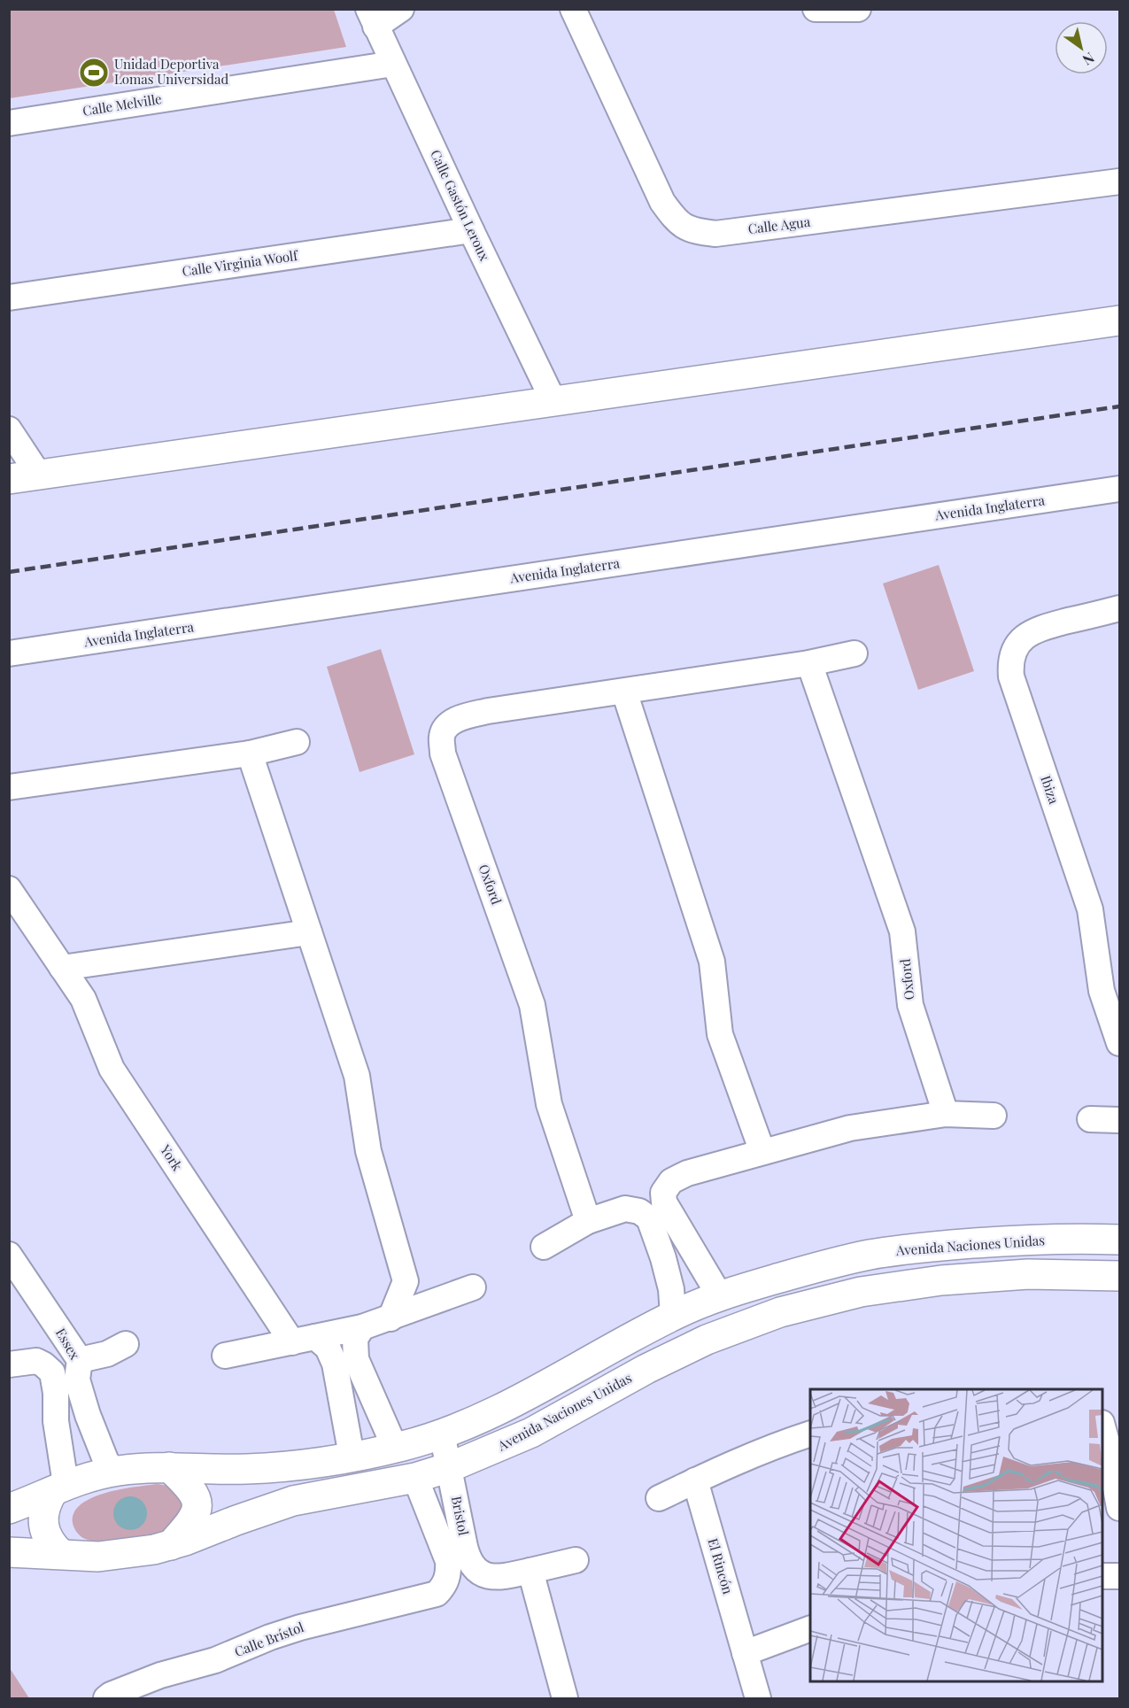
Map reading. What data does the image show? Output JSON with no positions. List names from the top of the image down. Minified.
{"streets":{"street":["Calle Melville","Calle Gastón Leroux","Calle Agua","Calle Virginia Woolf","Avenida Inglaterra","Ibiza","Oxford","York","Avenida Naciones Unidas","Essex","Bristol","El Rincón","Calle Brístol"]},"crossings":[["Calle Melville","Calle Gastón Leroux"],["Calle Gastón Leroux","Calle Virginia Woolf"],["York","Avenida Naciones Unidas"],["Avenida Naciones Unidas","Essex"],["Avenida Naciones Unidas","Bristol"],["Bristol","Calle Brístol"]],"places":{"sports":["Unidad Deportiva Lomas Universidad"]},"north":"bottom right"}
